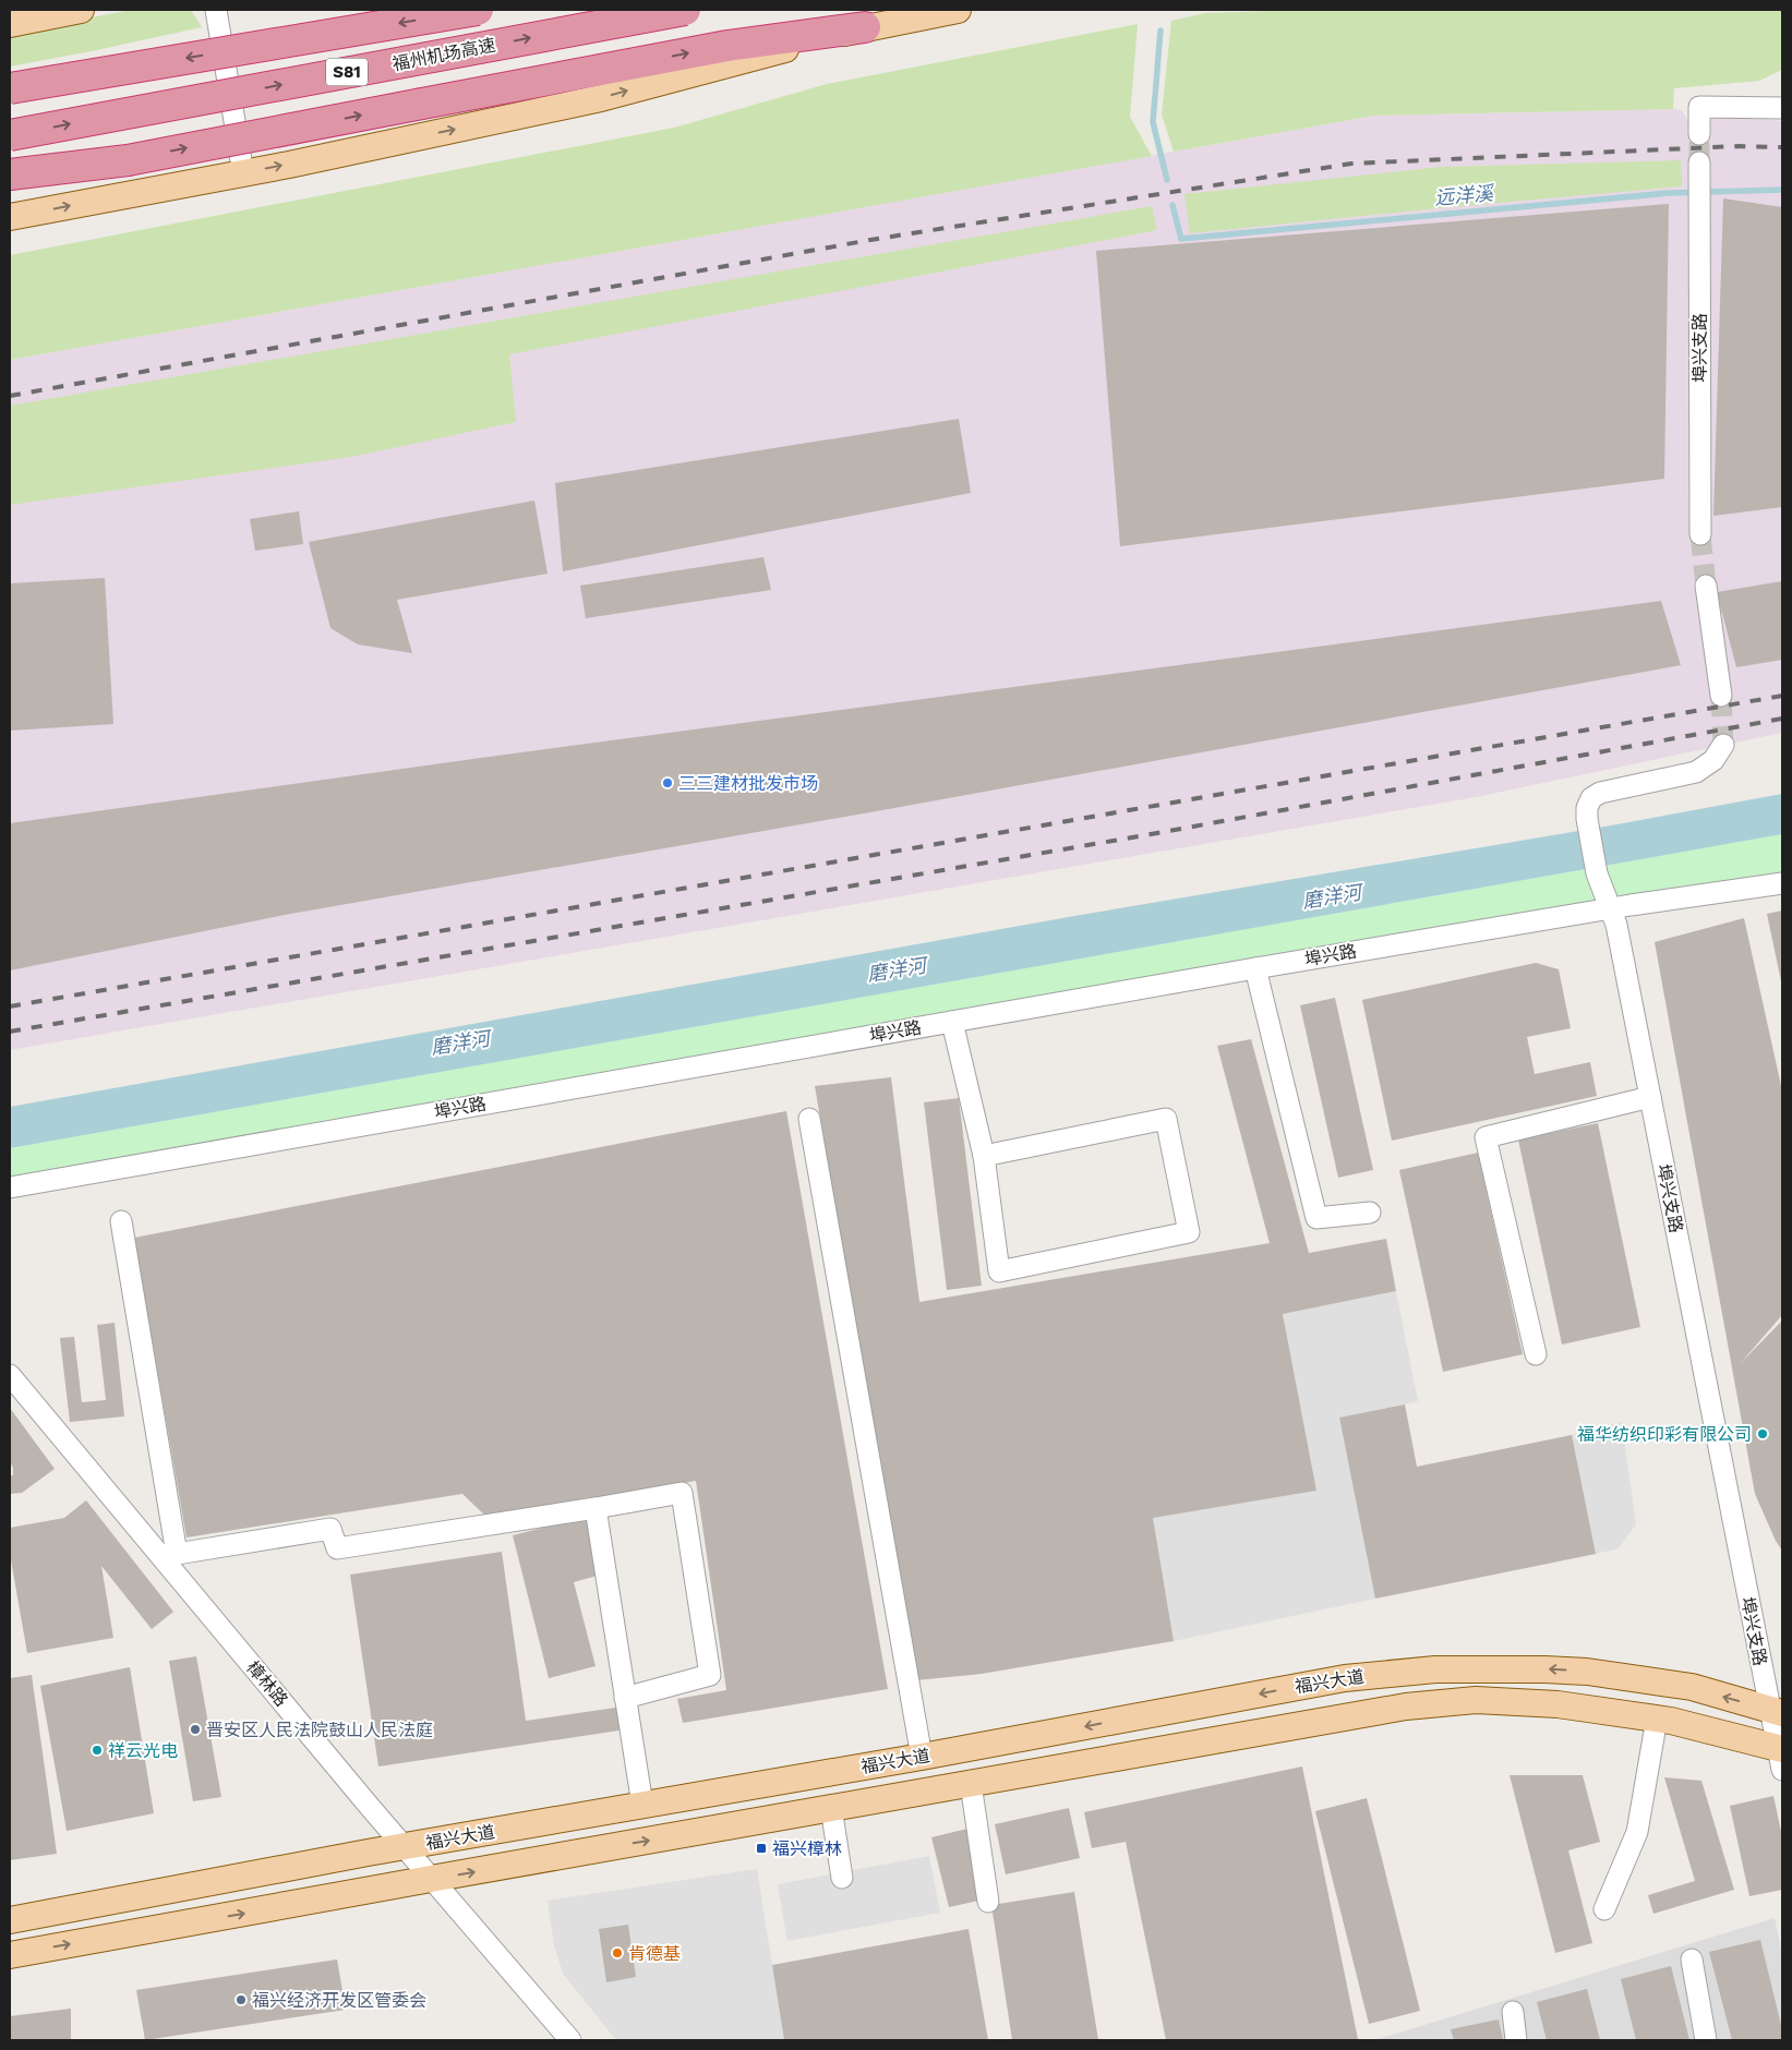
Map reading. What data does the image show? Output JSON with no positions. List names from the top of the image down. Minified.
{"streets":{"highway":["福州机场高速","S81"],"main road":["福兴大道"],"street":["埠兴支路","埠兴路","樟林路"]},"crossings":[["埠兴支路","埠兴路"],["埠兴支路","福兴大道"],["福兴大道","樟林路"]],"water":["远洋溪","磨洋河"],"places":{"other":["三三建材批发市场","福华纺织印彩有限公司","晋安区人民法院鼓山人民法庭","祥云光电","肯德基","福兴经济开发区管委会"],"transit":["福兴樟林"]}}
